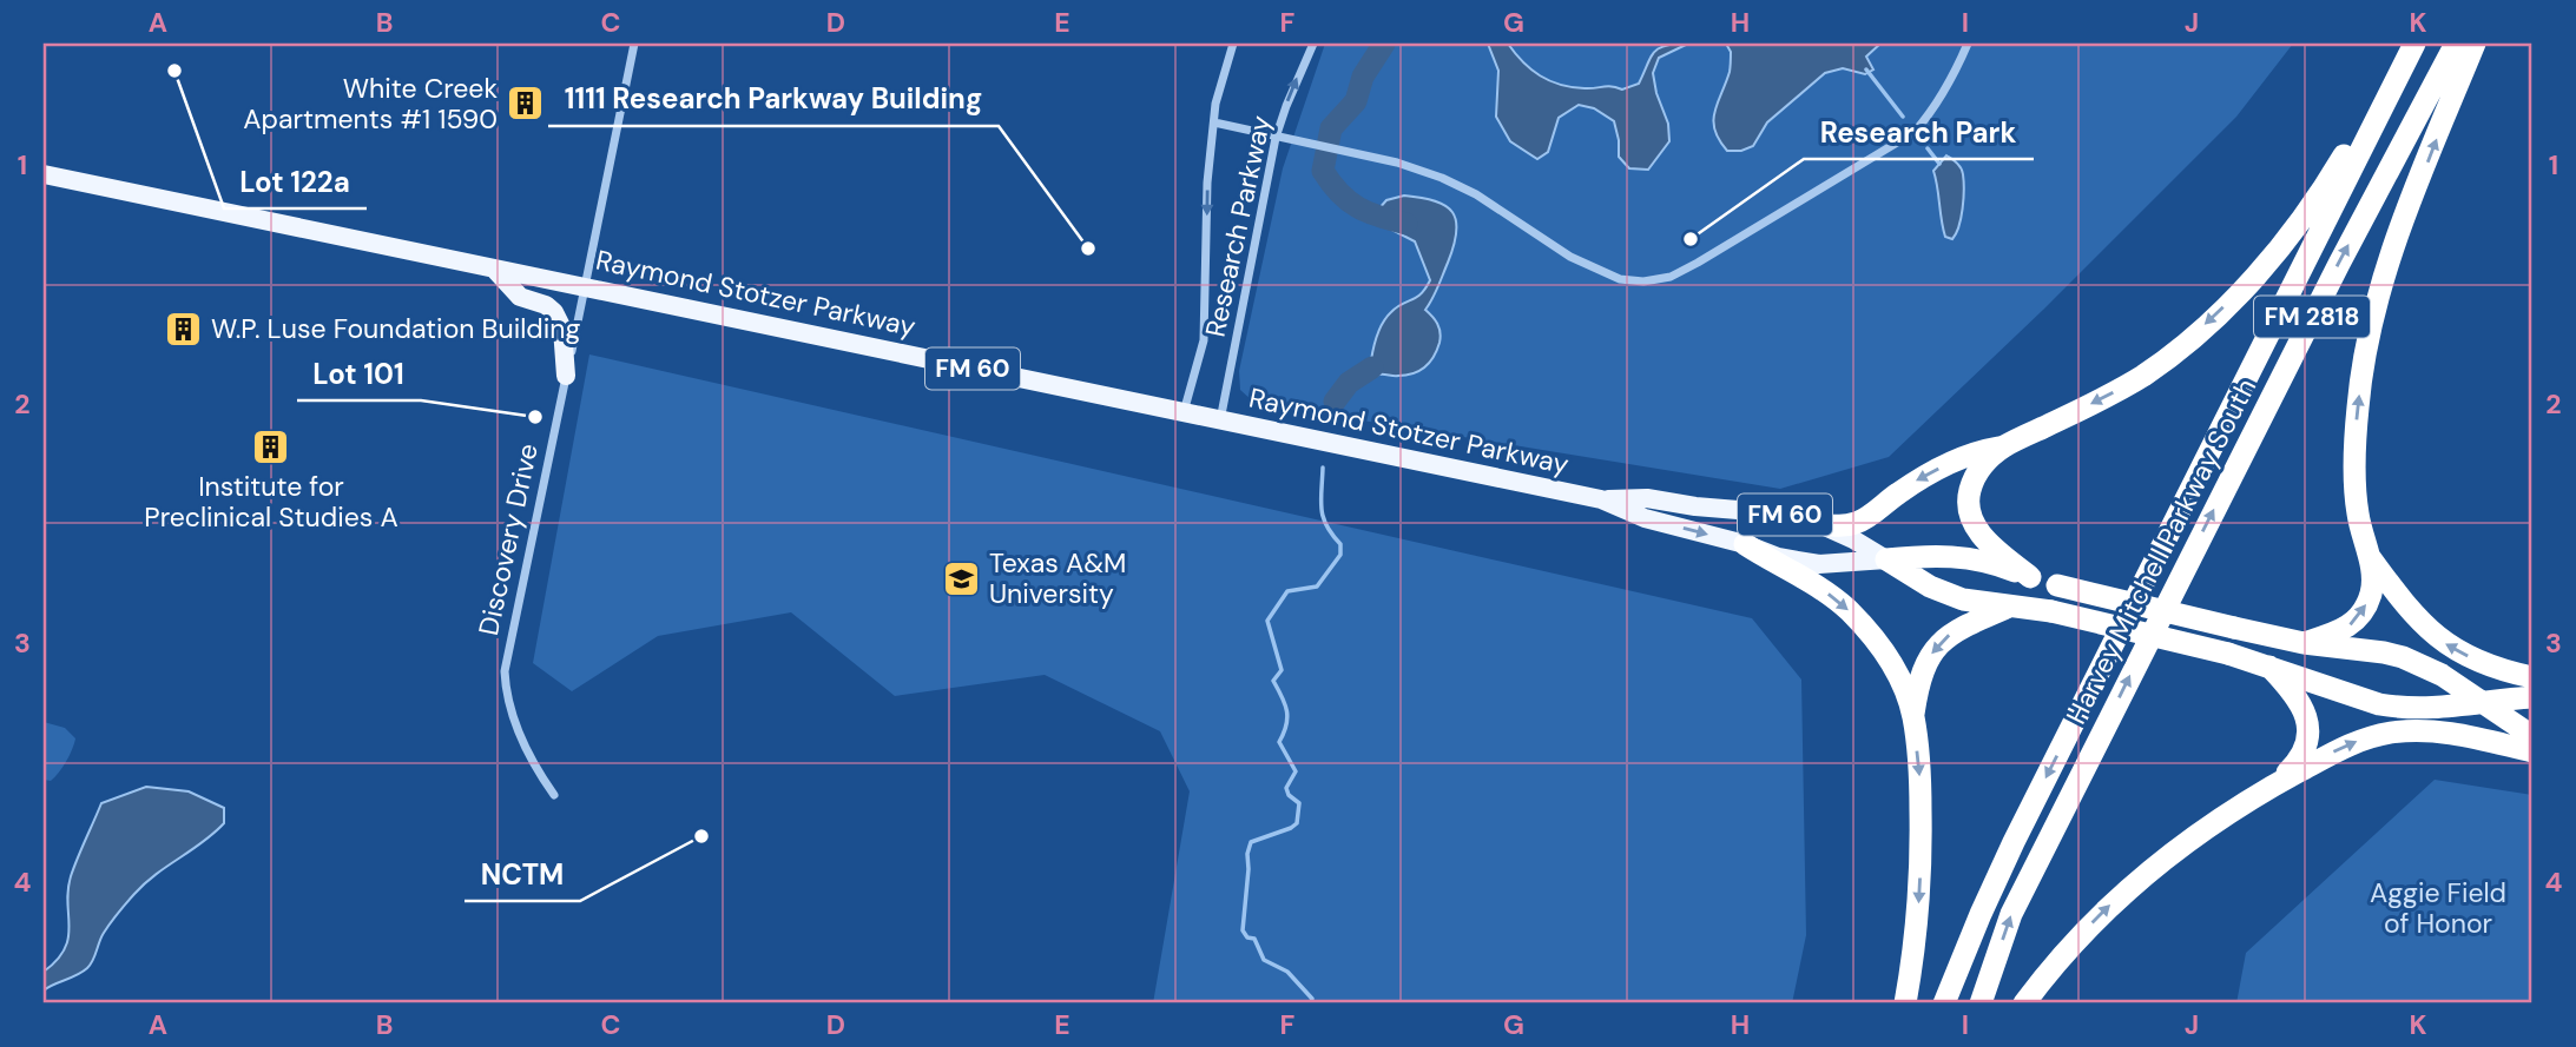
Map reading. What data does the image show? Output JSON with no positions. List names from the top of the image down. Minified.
{"streets":{"highway":["Raymond Stotzer Parkway","FM 2818","FM 60","Harvey Mitchell Parkway South"],"street":["Research Parkway","Discovery Drive"]},"crossings":[["Research Parkway","Raymond Stotzer Parkway"],["Raymond Stotzer Parkway","Discovery Drive"]],"parks":["Aggie Field of Honor"],"places":{"other":["Lot 122a","Research Park","1111 Research Parkway Building","Lot 101","NCTM"],"building":["White Creek Apartments #1 1590","W.P. Luse Foundation Building","Institute for Preclinical Studies A"],"school or university":["Texas A&M University"]},"grid":{"columns":["A","B","C","D","E","F","G","H","I","J","K"],"rows":["1","2","3","4"]}}
